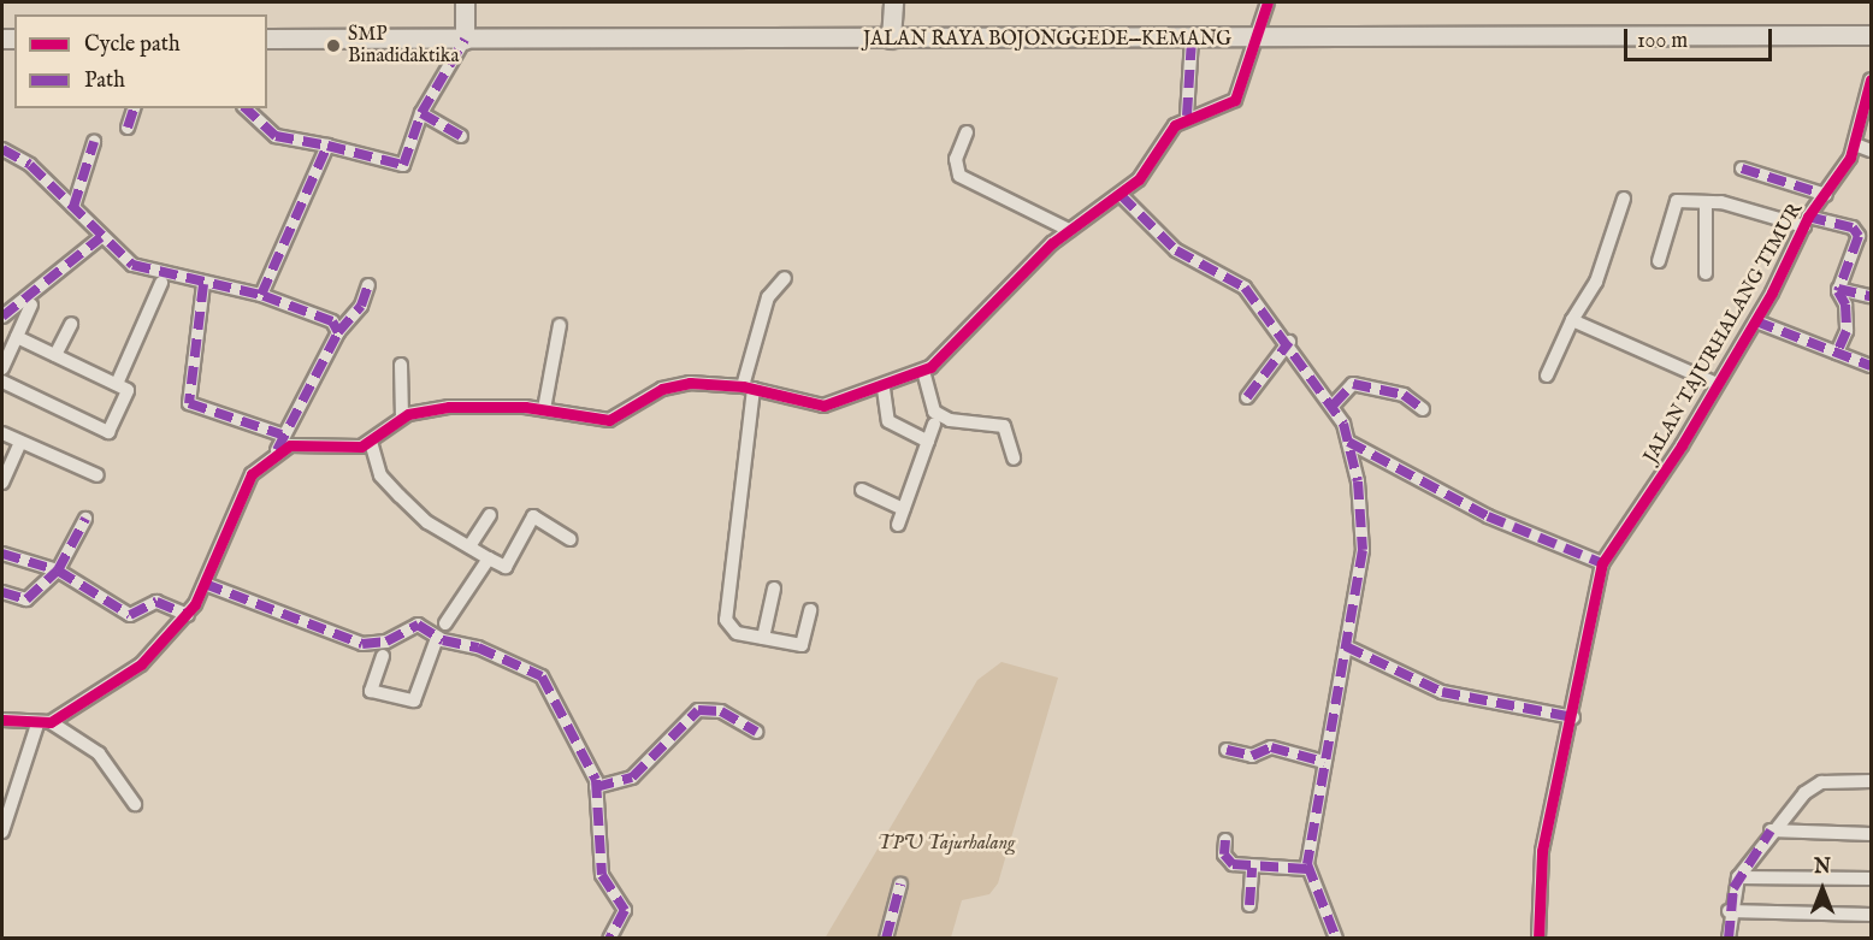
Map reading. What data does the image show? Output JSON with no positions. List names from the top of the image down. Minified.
{"streets":{"highway":["JALAN RAYA BOJONGGEDE—KEMANG"],"street":["JALAN TAJURHALANG TIMUR"]},"parks":["TPU Tajurhalang"],"places":["SMP Binadidaktika"],"legend":["Cycle path","Path"],"scale_bar":"100 m","north":"top"}
